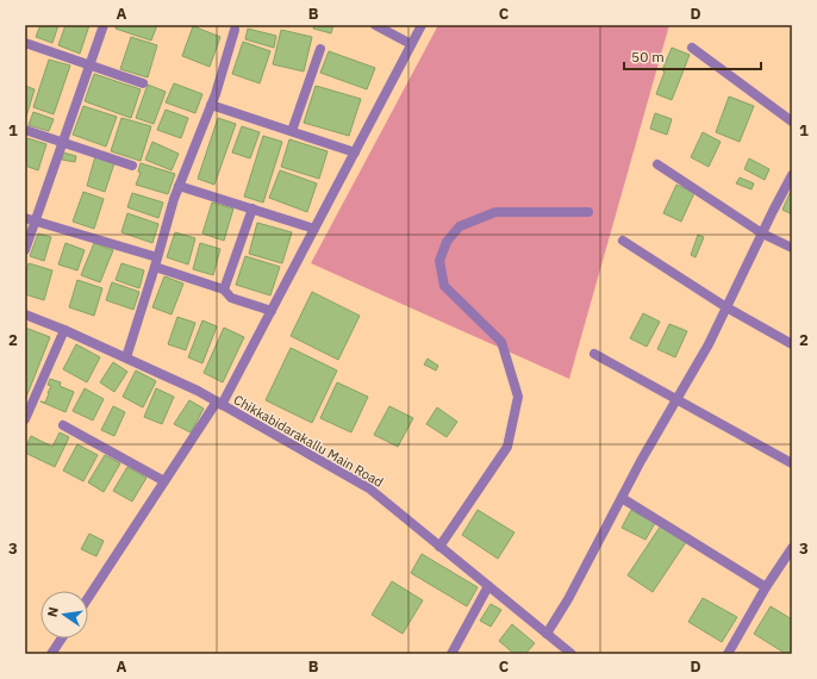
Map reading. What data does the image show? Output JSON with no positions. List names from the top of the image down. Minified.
{"streets":{"street":["Chikkabidarakallu Main Road"]},"scale_bar":"50 m","north":"left","grid":{"columns":["A","B","C","D"],"rows":["1","2","3"]}}
